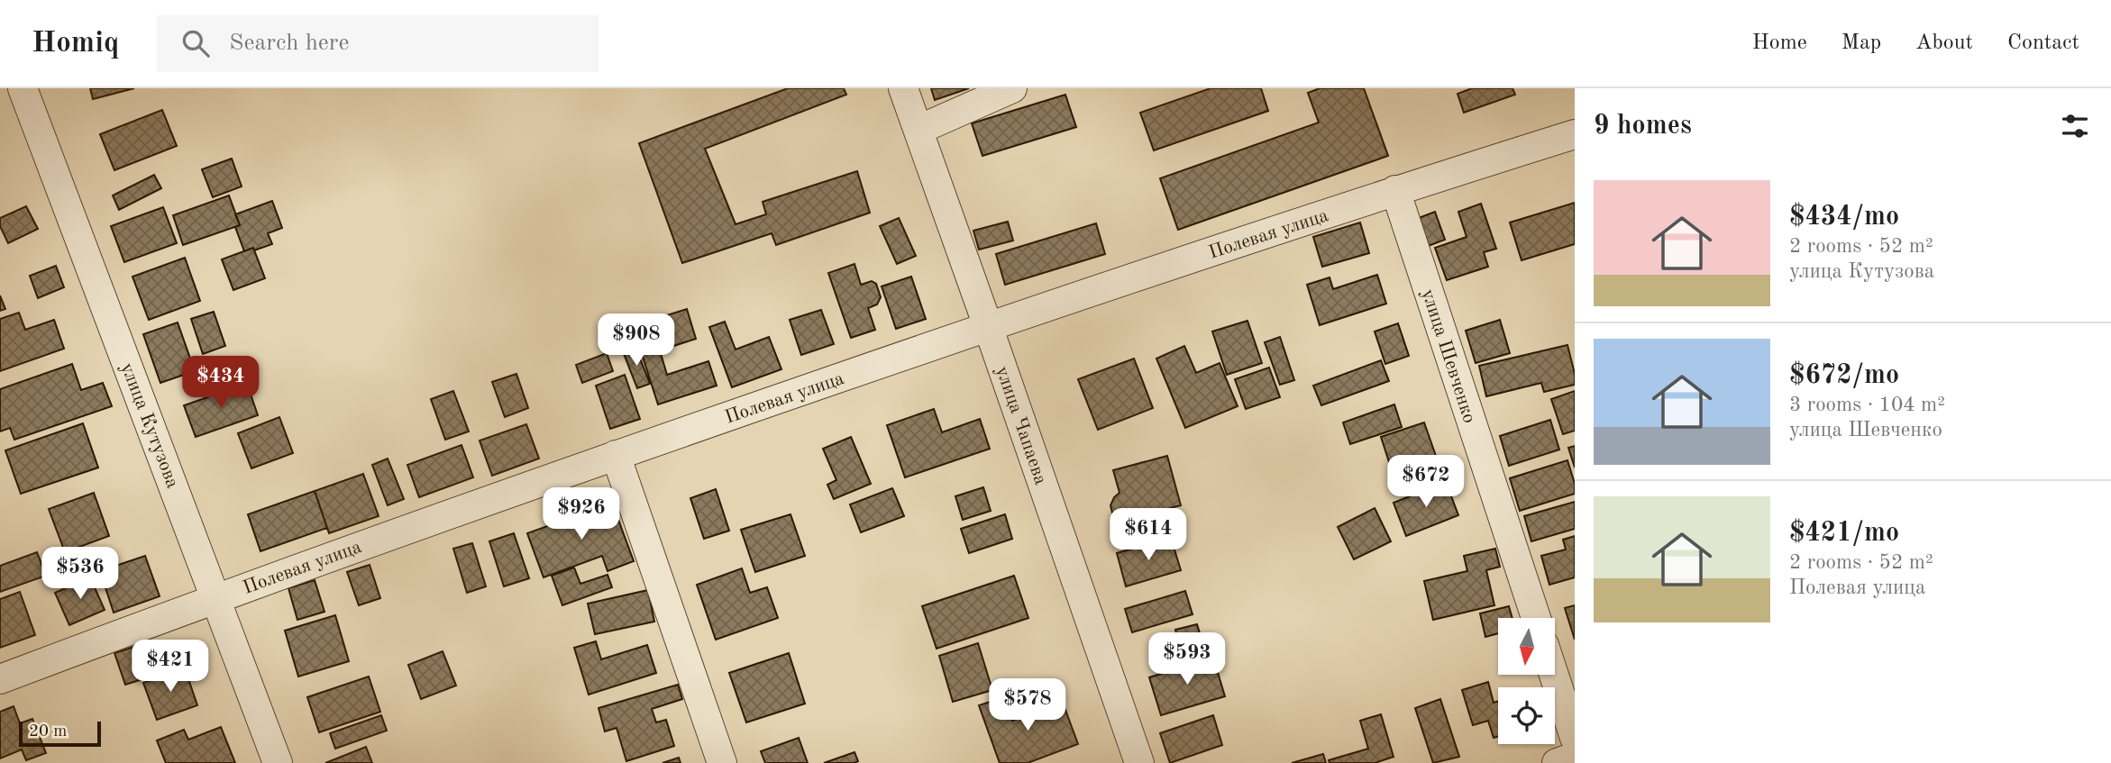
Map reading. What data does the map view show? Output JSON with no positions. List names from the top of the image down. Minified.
{"streets":{"street":["Полевая улица","улица Шевченко","улица Кутузова","улица Чапаева"]},"crossings":[["Полевая улица","улица Шевченко"],["Полевая улица","улица Кутузова"],["Полевая улица","улица Чапаева"]],"scale_bar":"20 m","north":"bottom","page":{"header":"Homiq","search":"Search here","nav":["Home","Map","About","Contact"],"heading":"9 homes","list":[{"name":"$434/mo","note":"2 rooms · 52 m² · улица Кутузова"},{"name":"$672/mo","note":"3 rooms · 104 m² · улица Шевченко"},{"name":"$421/mo","note":"2 rooms · 52 m² · Полевая улица"}],"price":["$908","$434","$672","$926","$614","$536","$593","$421","$578"],"scale":"20 m"}}
